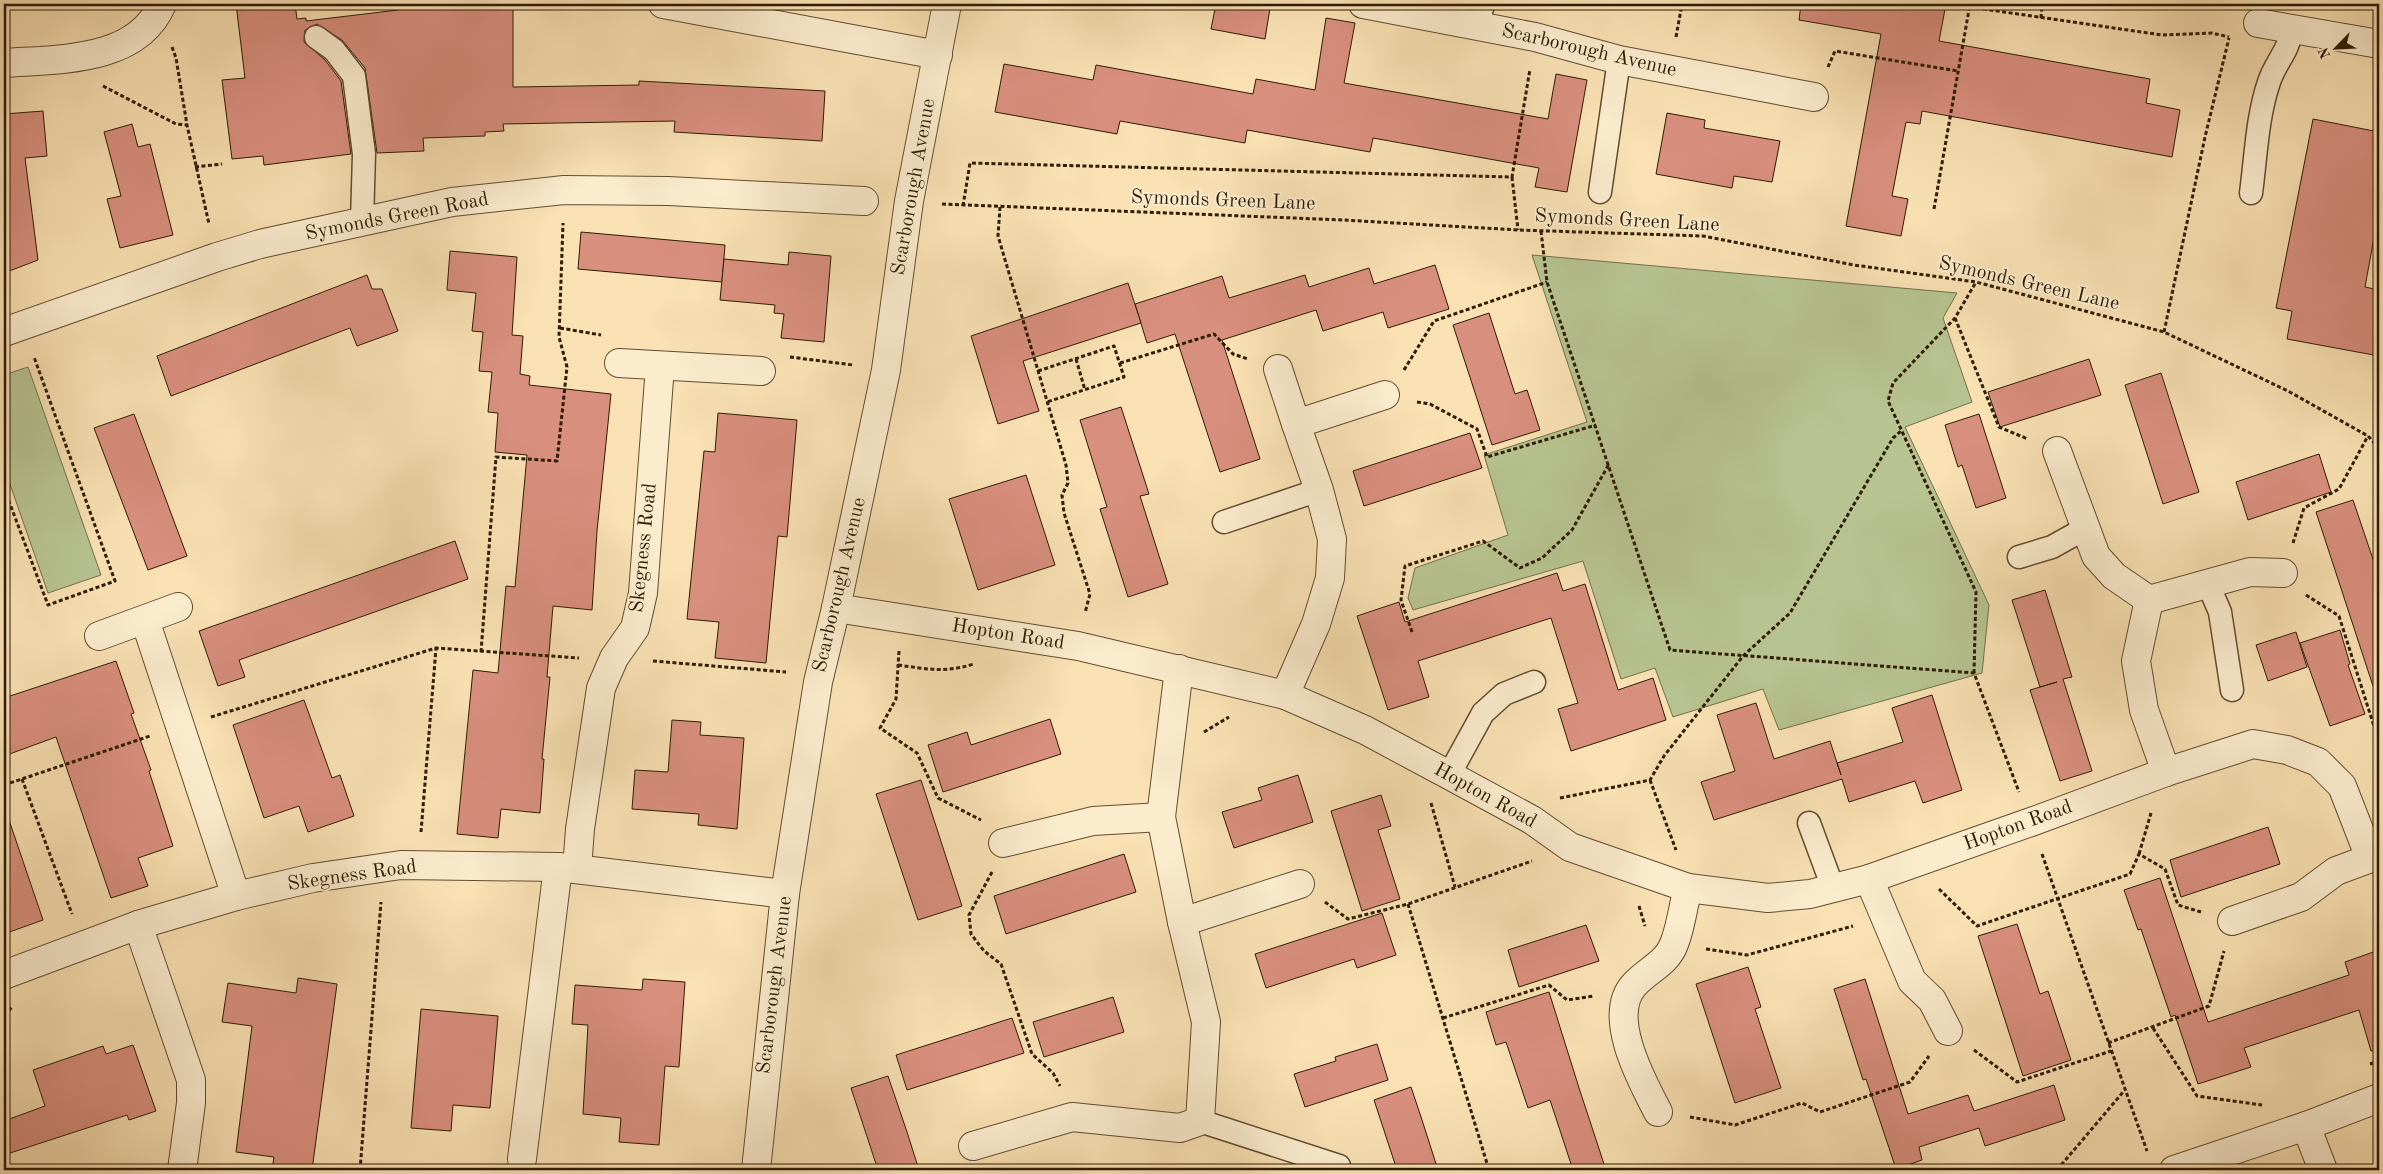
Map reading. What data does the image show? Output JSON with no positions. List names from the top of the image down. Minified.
{"streets":{"street":["Scarborough Avenue","Symonds Green Road","Skegness Road","Hopton Road"],"path":["Symonds Green Lane"]},"crossings":[["Scarborough Avenue","Symonds Green Lane"],["Scarborough Avenue","Skegness Road"],["Scarborough Avenue","Hopton Road"]],"north":"bottom left"}
